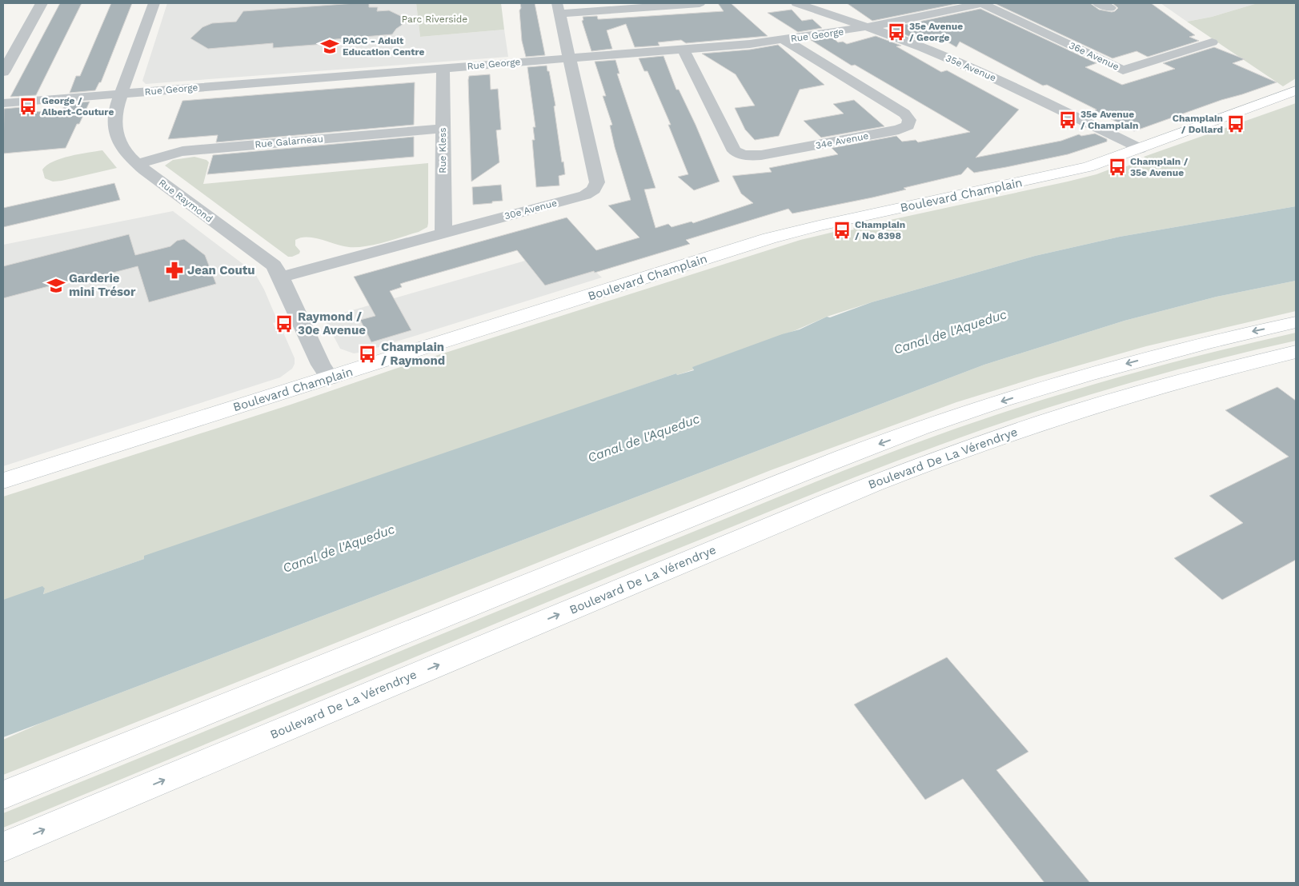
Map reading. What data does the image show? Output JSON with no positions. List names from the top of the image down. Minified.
{"streets":{"main road":["Boulevard Champlain","Boulevard De La Vérendrye"],"street":["Rue George","36e Avenue","35e Avenue","34e Avenue","Rue Galarneau","Rue Kless","Rue Raymond","30e Avenue"]},"crossings":[["Rue George","36e Avenue"],["Rue George","35e Avenue"],["Rue George","34e Avenue"],["Rue George","Rue Kless"],["Rue George","Rue Raymond"],["Rue George","30e Avenue"],["35e Avenue","Boulevard Champlain"],["Rue Galarneau","Rue Kless"],["Rue Galarneau","Rue Raymond"],["Rue Kless","30e Avenue"],["Boulevard Champlain","Rue Raymond"],["Rue Raymond","30e Avenue"]],"water":["Canal de l'Aqueduc"],"parks":["Parc Riverside"],"places":{"bus stop":["35e Avenue / George","George / Albert-Couture","35e Avenue / Champlain","Champlain / Dollard","Champlain / 35e Avenue","Champlain / No 8398","Raymond / 30e Avenue","Champlain / Raymond"],"school or university":["PACC - Adult Education Centre","Garderie mini Trésor"],"pharmacy":["Jean Coutu"]}}
